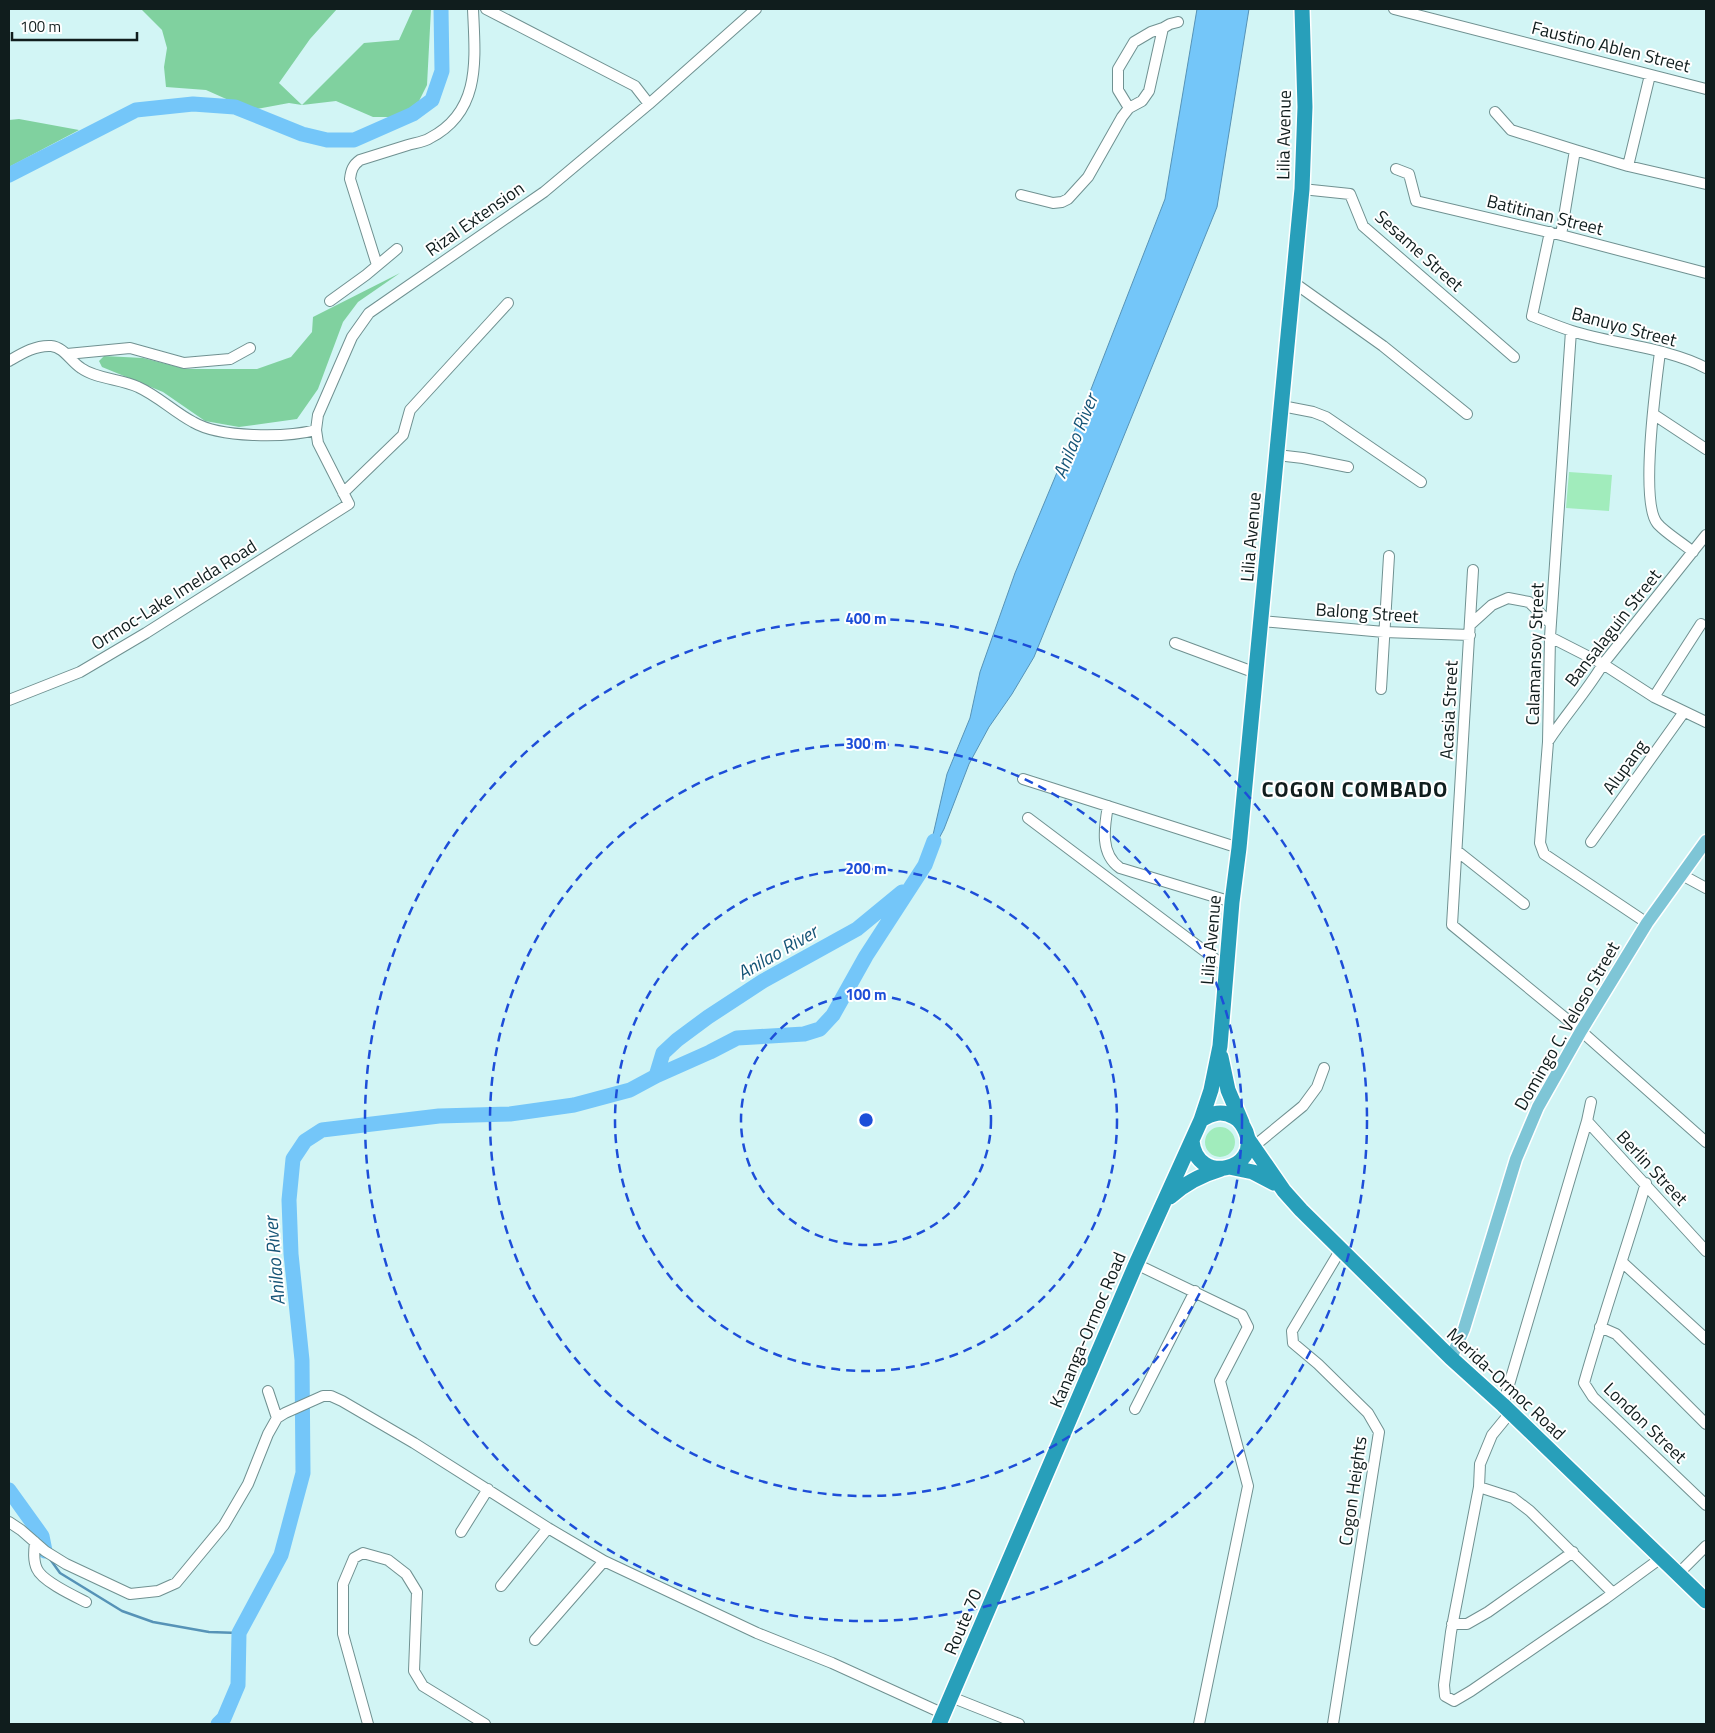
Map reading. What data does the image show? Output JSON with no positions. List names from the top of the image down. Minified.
{"streets":{"highway":["Lilia Avenue","Kananga-Ormoc Road","Merida-Ormoc Road","Route 70"],"main road":["Domingo C. Veloso Street"],"street":["Faustino Ablen Street","Batitinan Street","Rizal Extension","Sesame Street","Banuyo Street","Ormoc-Lake Imelda Road","Balong Street","Bansalaguin Street","Calamansoy Street","Acasia Street","Alupang","Berlin Street","London Street","Cogon Heights"]},"crossings":[["Lilia Avenue","Sesame Street"],["Lilia Avenue","Balong Street"],["Batitinan Street","Banuyo Street"],["Banuyo Street","Calamansoy Street"],["Balong Street","Acasia Street"],["Bansalaguin Street","Calamansoy Street"],["Calamansoy Street","Domingo C. Veloso Street"],["Acasia Street","Domingo C. Veloso Street"],["Domingo C. Veloso Street","Merida-Ormoc Road"],["Kananga-Ormoc Road","Merida-Ormoc Road"],["Kananga-Ormoc Road","Route 70"],["Merida-Ormoc Road","Cogon Heights"]],"districts":["COGON COMBADO"],"water":["Anilao River"],"scale_bar":"100 m","rings":["400 m","300 m","200 m","100 m"]}
